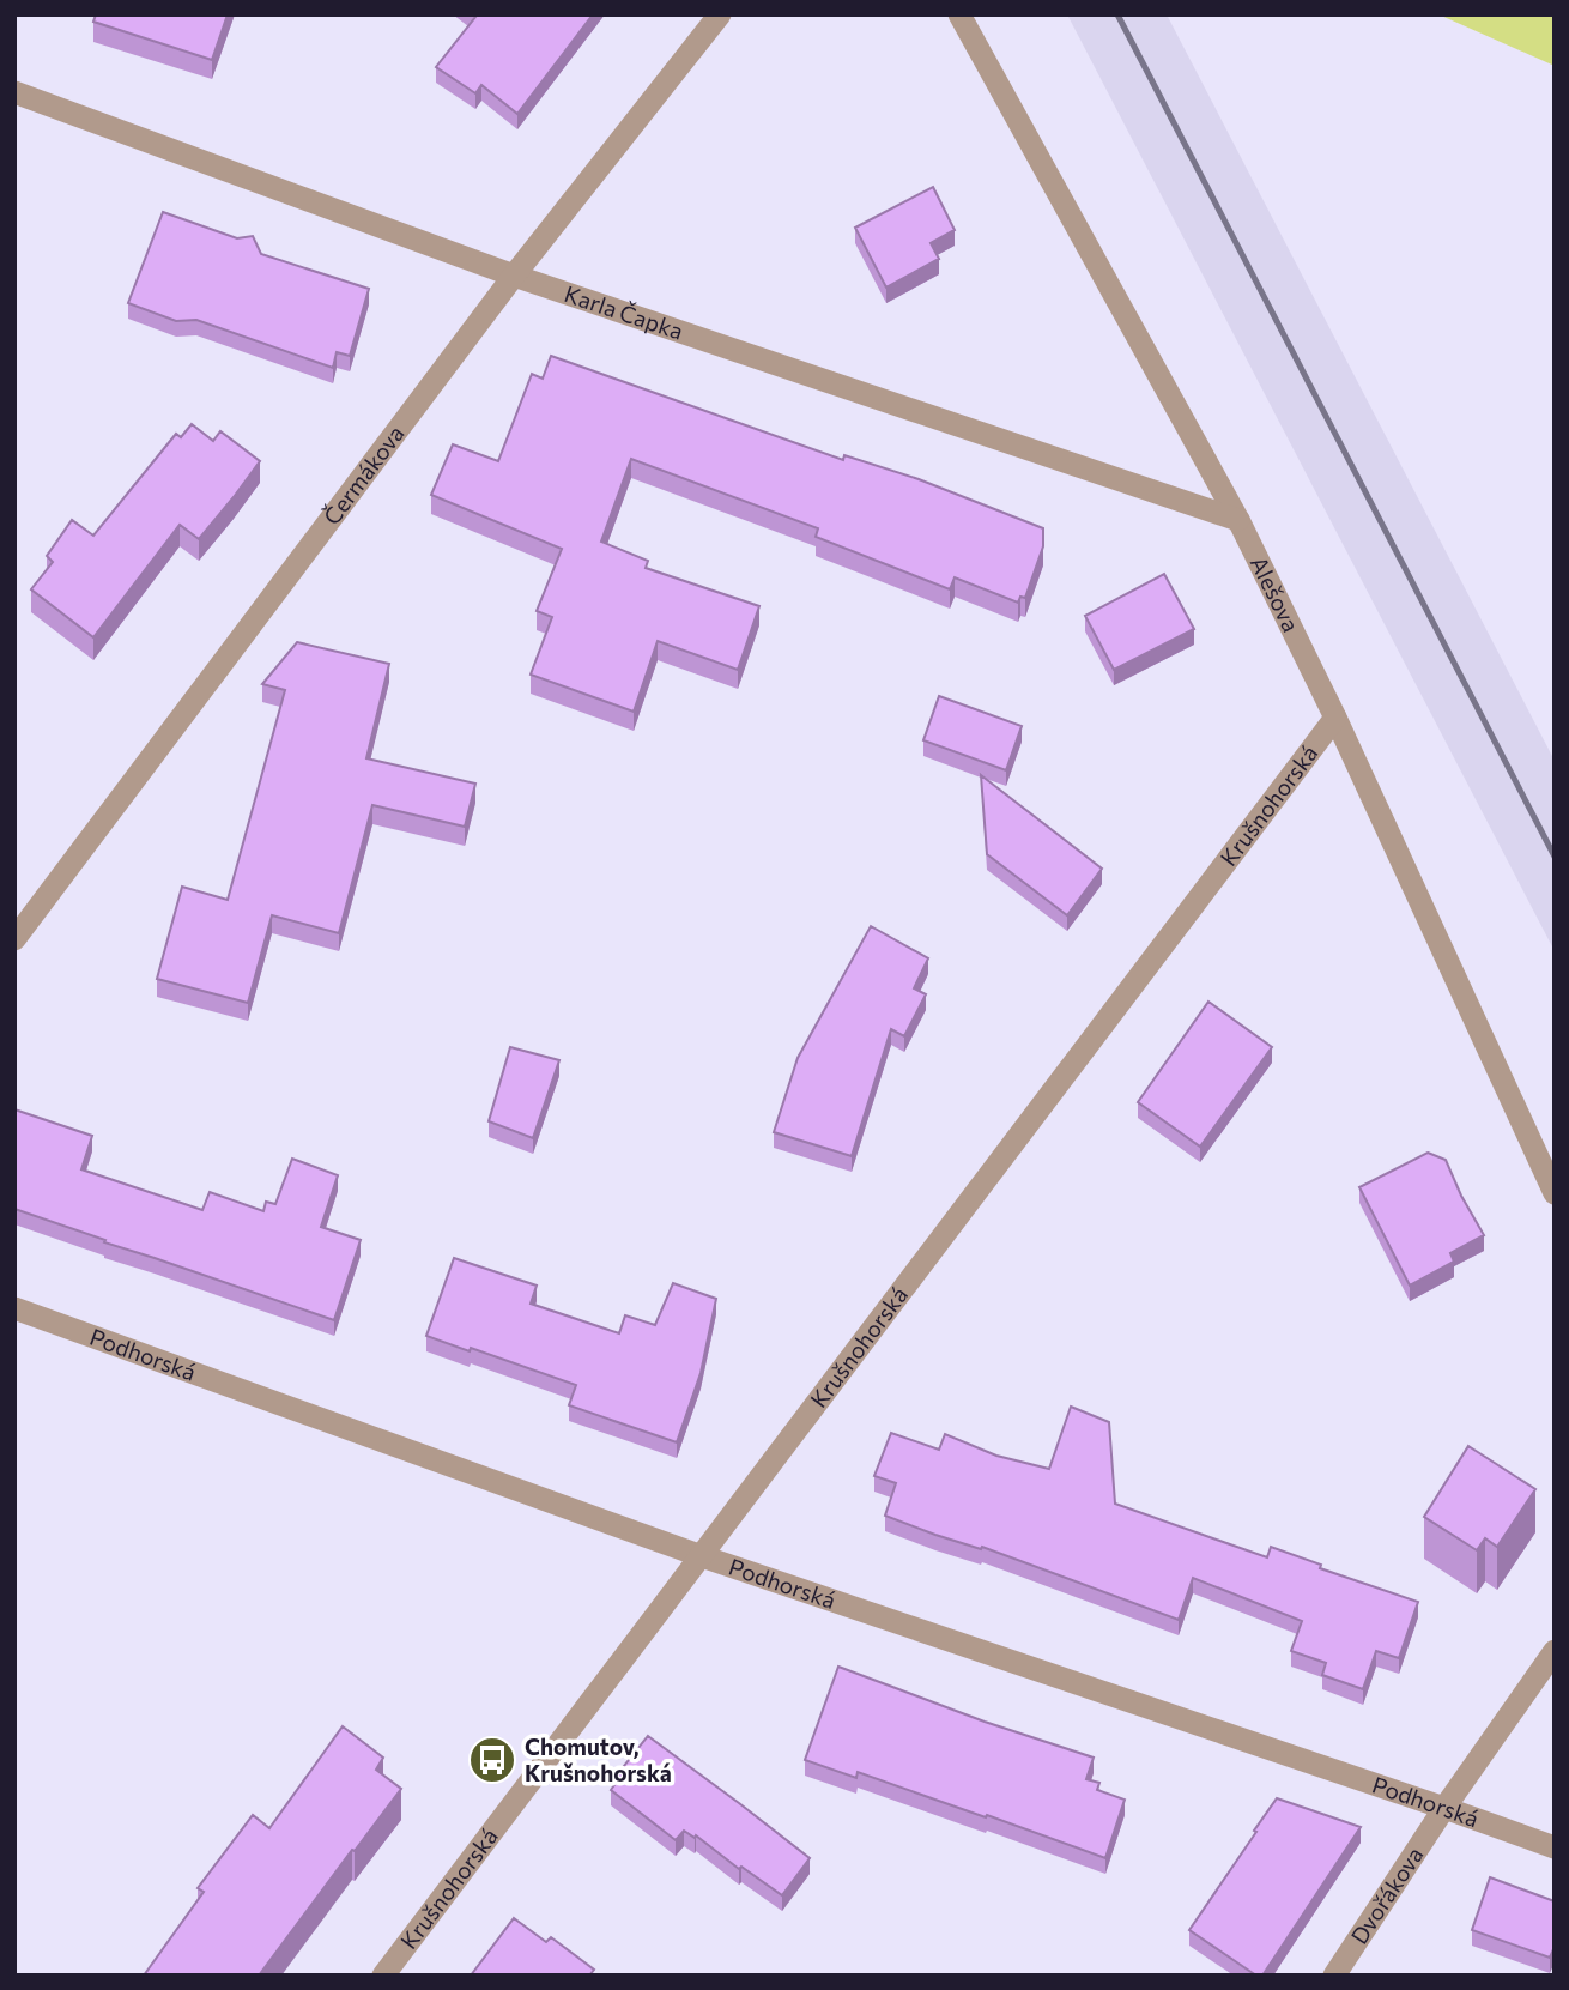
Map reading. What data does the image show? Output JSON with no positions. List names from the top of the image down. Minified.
{"streets":{"street":["Karla Čapka","Čermákova","Alešova","Krušnohorská","Podhorská","Dvořákova"]},"crossings":[["Karla Čapka","Čermákova"],["Karla Čapka","Alešova"],["Alešova","Krušnohorská"],["Krušnohorská","Podhorská"],["Podhorská","Dvořákova"]],"places":{"bus stop":["Chomutov, Krušnohorská"]}}
